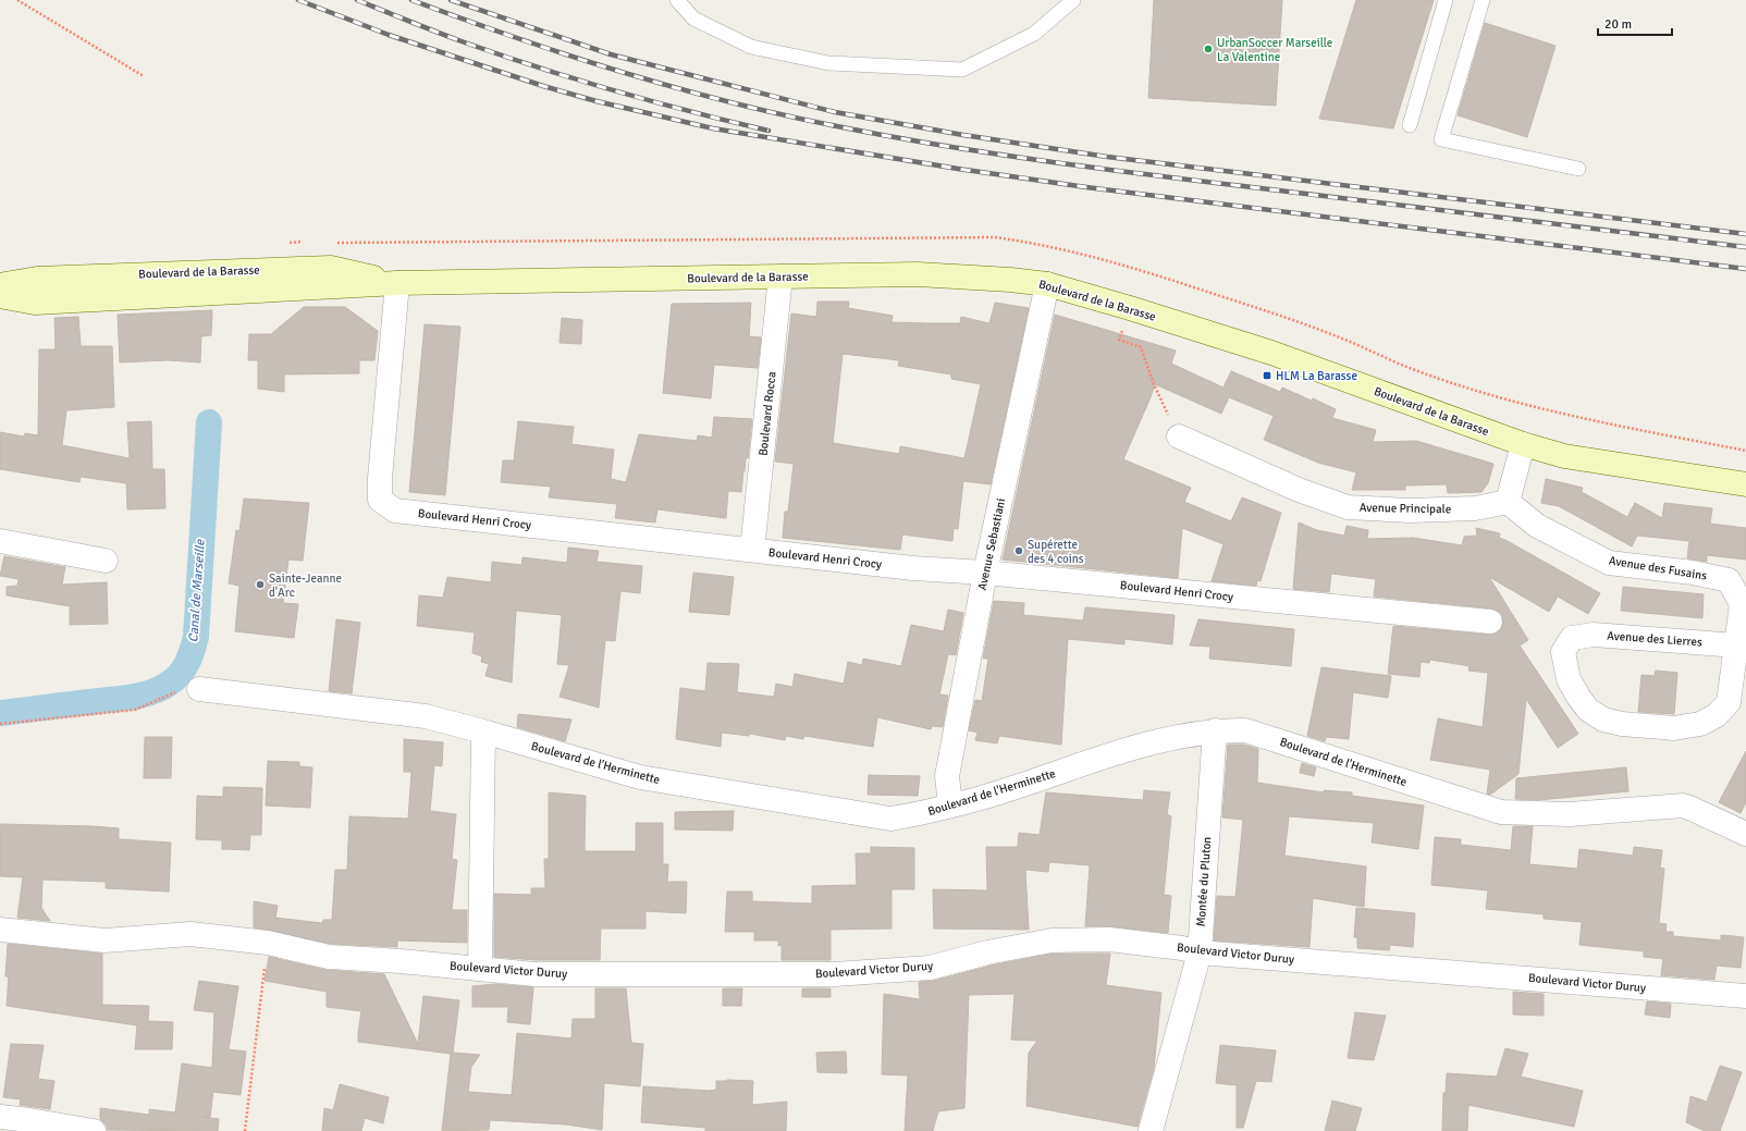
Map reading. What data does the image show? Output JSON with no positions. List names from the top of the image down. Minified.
{"streets":{"main road":["Boulevard de la Barasse"],"street":["Boulevard Rocca","Avenue Principale","Boulevard Henri Crocy","Avenue Sebastiani","Avenue des Fusains","Avenue des Lierres","Boulevard de l'Herminette","Montée du Pluton","Boulevard Victor Duruy"]},"crossings":[["Boulevard de la Barasse","Boulevard Rocca"],["Boulevard de la Barasse","Boulevard Henri Crocy"],["Boulevard de la Barasse","Avenue Sebastiani"],["Boulevard Rocca","Boulevard Henri Crocy"],["Avenue Principale","Avenue des Fusains"],["Boulevard Henri Crocy","Avenue Sebastiani"],["Avenue Sebastiani","Boulevard de l'Herminette"],["Avenue des Fusains","Avenue des Lierres"],["Boulevard de l'Herminette","Montée du Pluton"],["Montée du Pluton","Boulevard Victor Duruy"]],"water":["Canal de Marseille"],"places":{"other":["UrbanSoccer Marseille La Valentine","Supérette des 4 coins","Sainte-Jeanne d'Arc"],"transit":["HLM La Barasse"]},"scale_bar":"20 m"}
